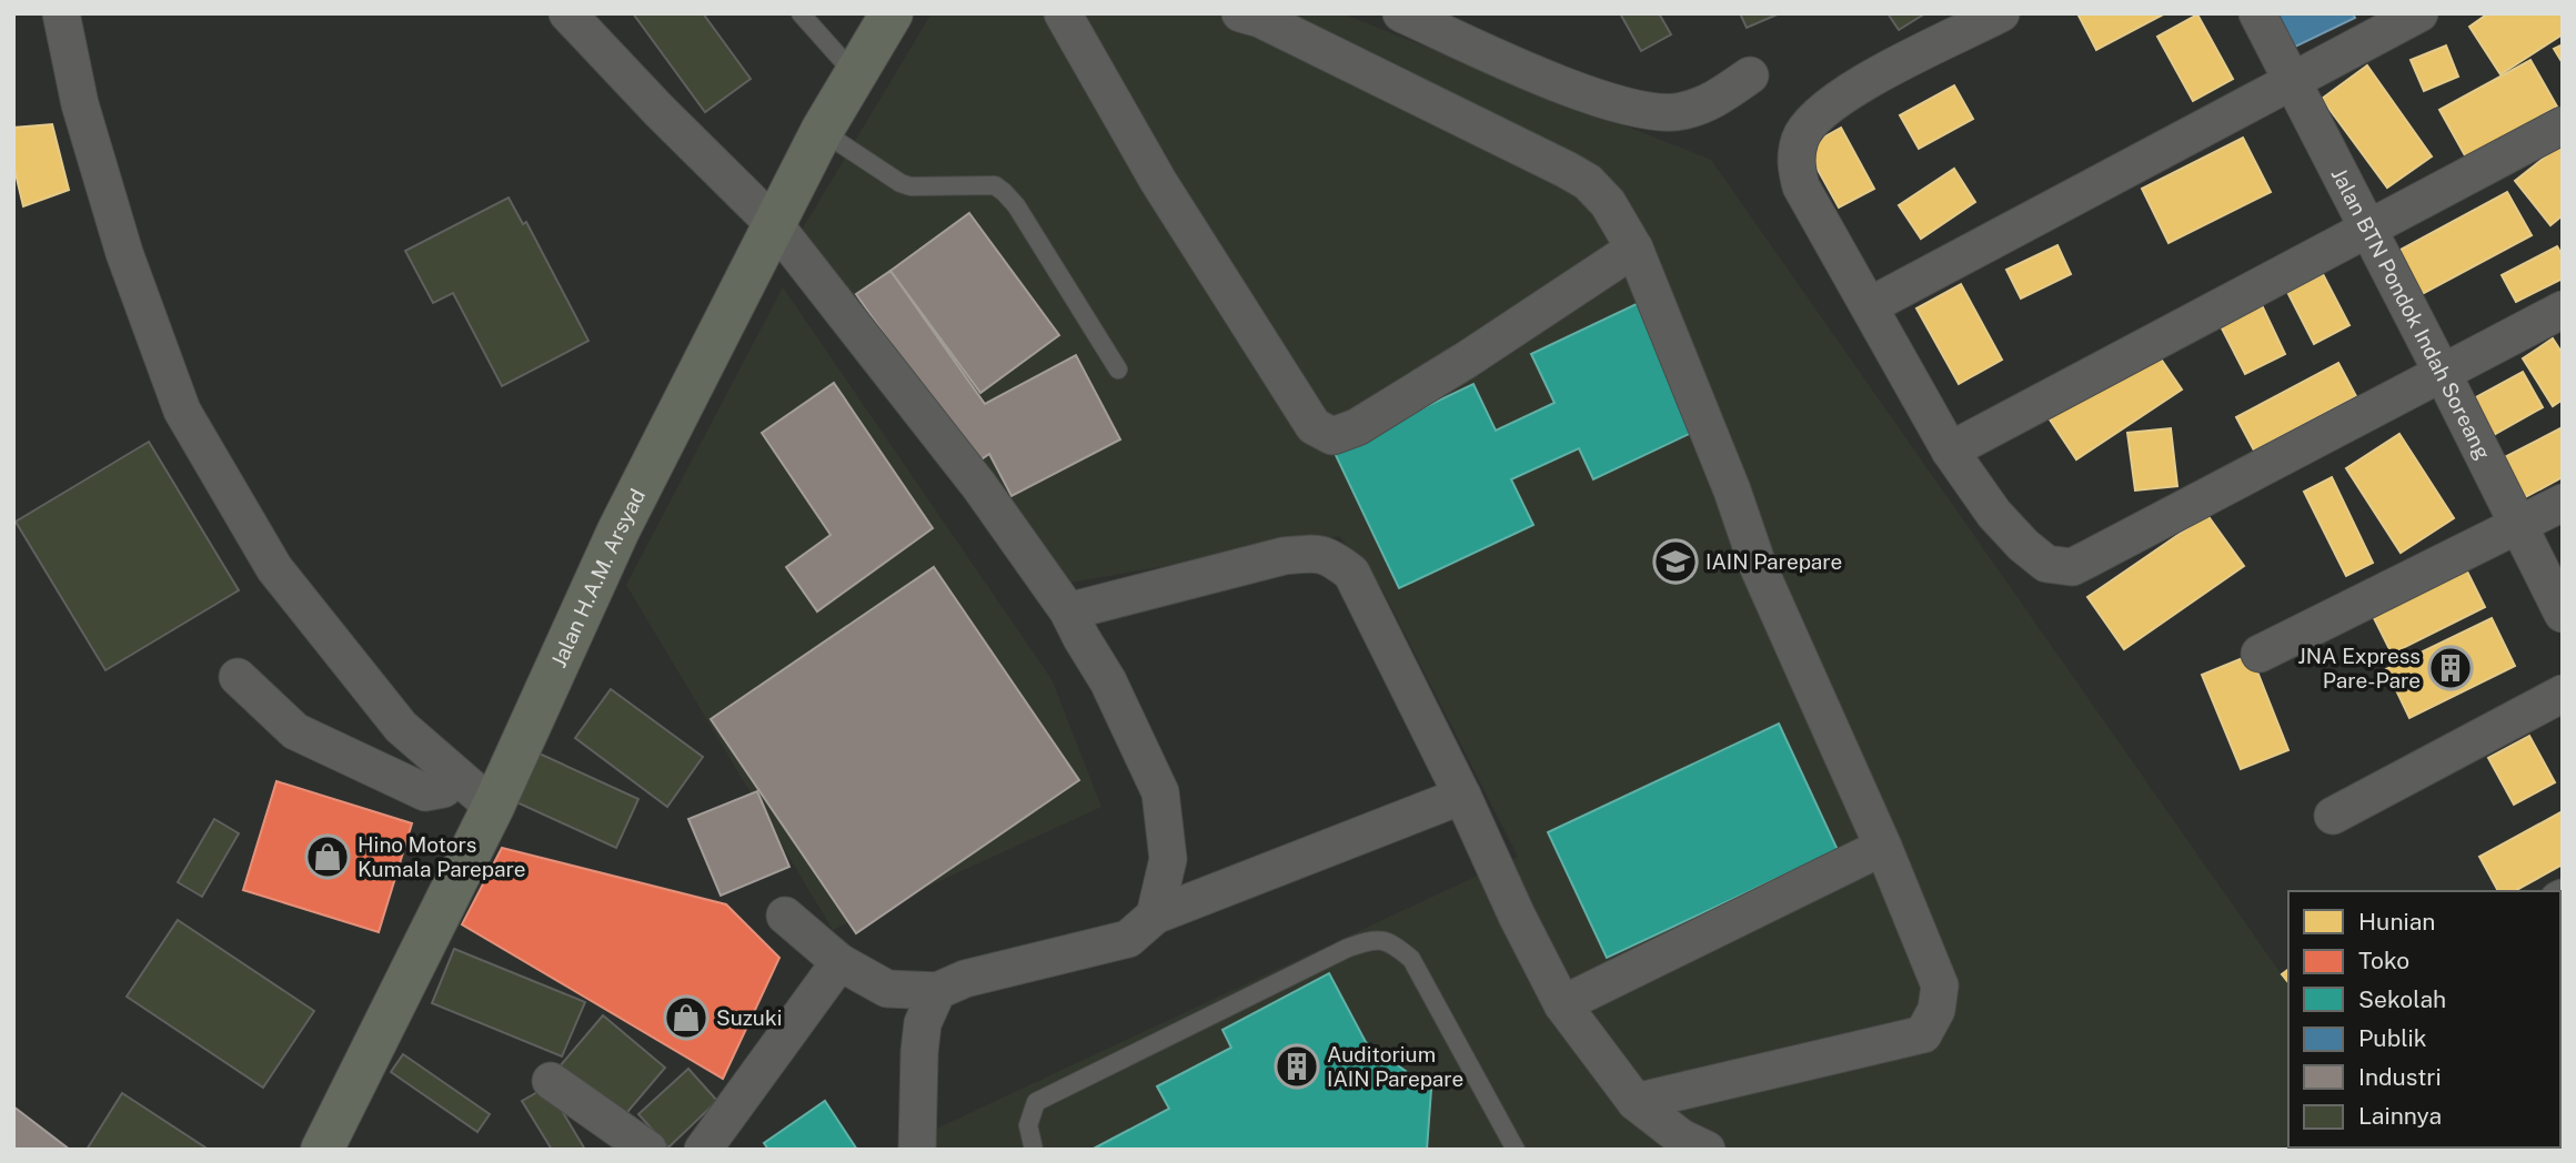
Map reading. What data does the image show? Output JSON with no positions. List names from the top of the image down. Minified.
{"streets":{"highway":["Jalan H.A.M. Arsyad"],"street":["Jalan BTN Pondok Indah Soreang"]},"places":{"school or university":["IAIN Parepare"],"building":["JNA Express Pare-Pare","Auditorium IAIN Parepare"],"shop":["Hino Motors Kumala Parepare","Suzuki"]},"legend":["Hunian","Toko","Sekolah","Publik","Industri","Lainnya"]}
